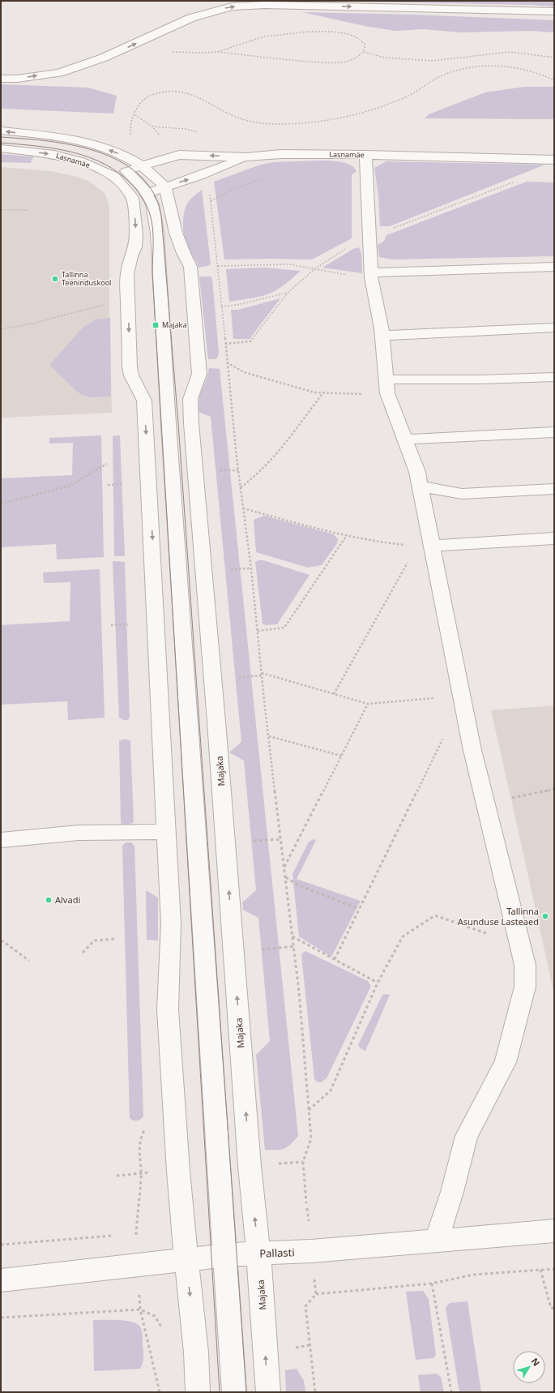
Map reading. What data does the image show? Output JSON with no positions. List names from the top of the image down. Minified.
{"streets":{"street":["Lasnamäe","Majaka","Pallasti"]},"crossings":[["Majaka","Pallasti"]],"places":{"other":["Tallinna Teeninduskool","Alvadi","Tallinna Asunduse Lasteaed"],"transit":["Majaka"]},"north":"top right"}
